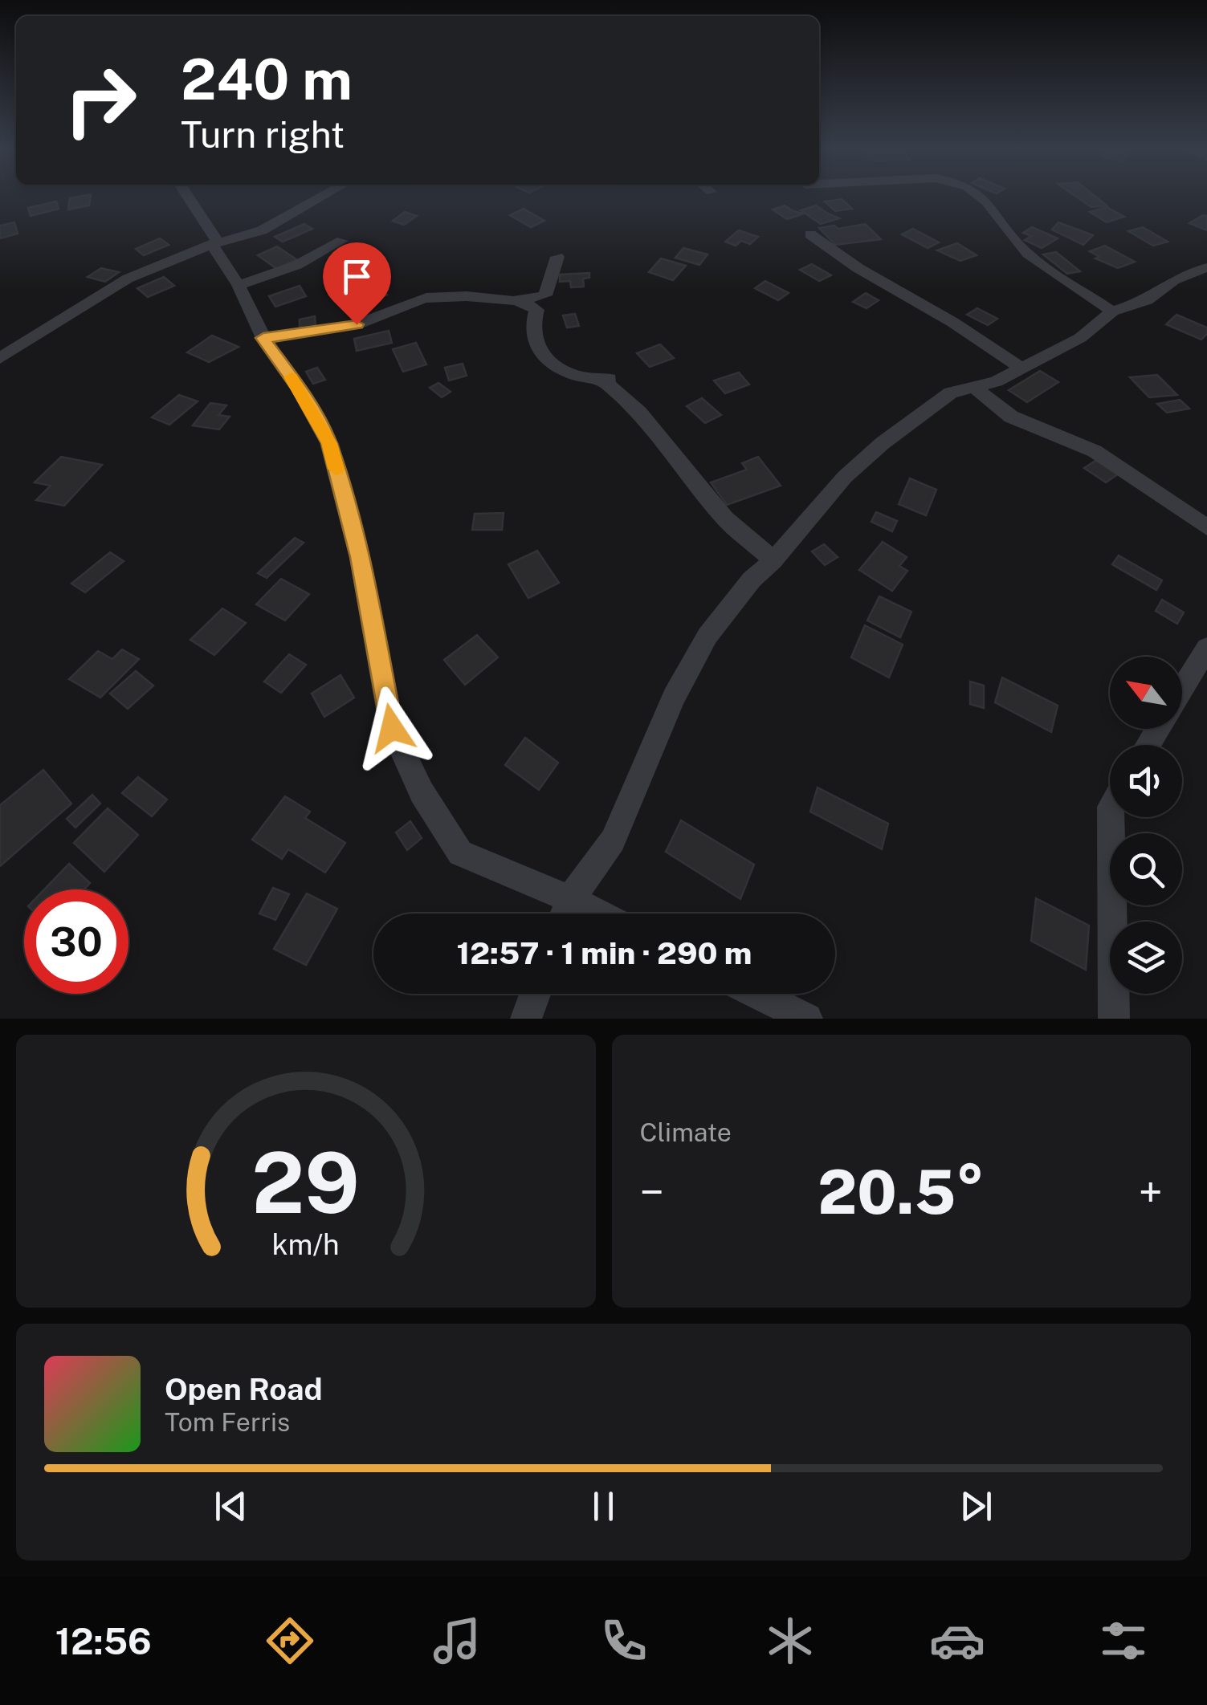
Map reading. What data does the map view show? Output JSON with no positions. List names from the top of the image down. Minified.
{"north":"top left","page":{"turn":["240 m","Turn right"],"limit":"30","trip":"12:57 · 1 min · 290 m","tile":"Climate","heat":["−","20.5°","+"],"song":["Open Road","Tom Ferris"],"tabs":"12:56","gauge":["29","km/h"]}}
